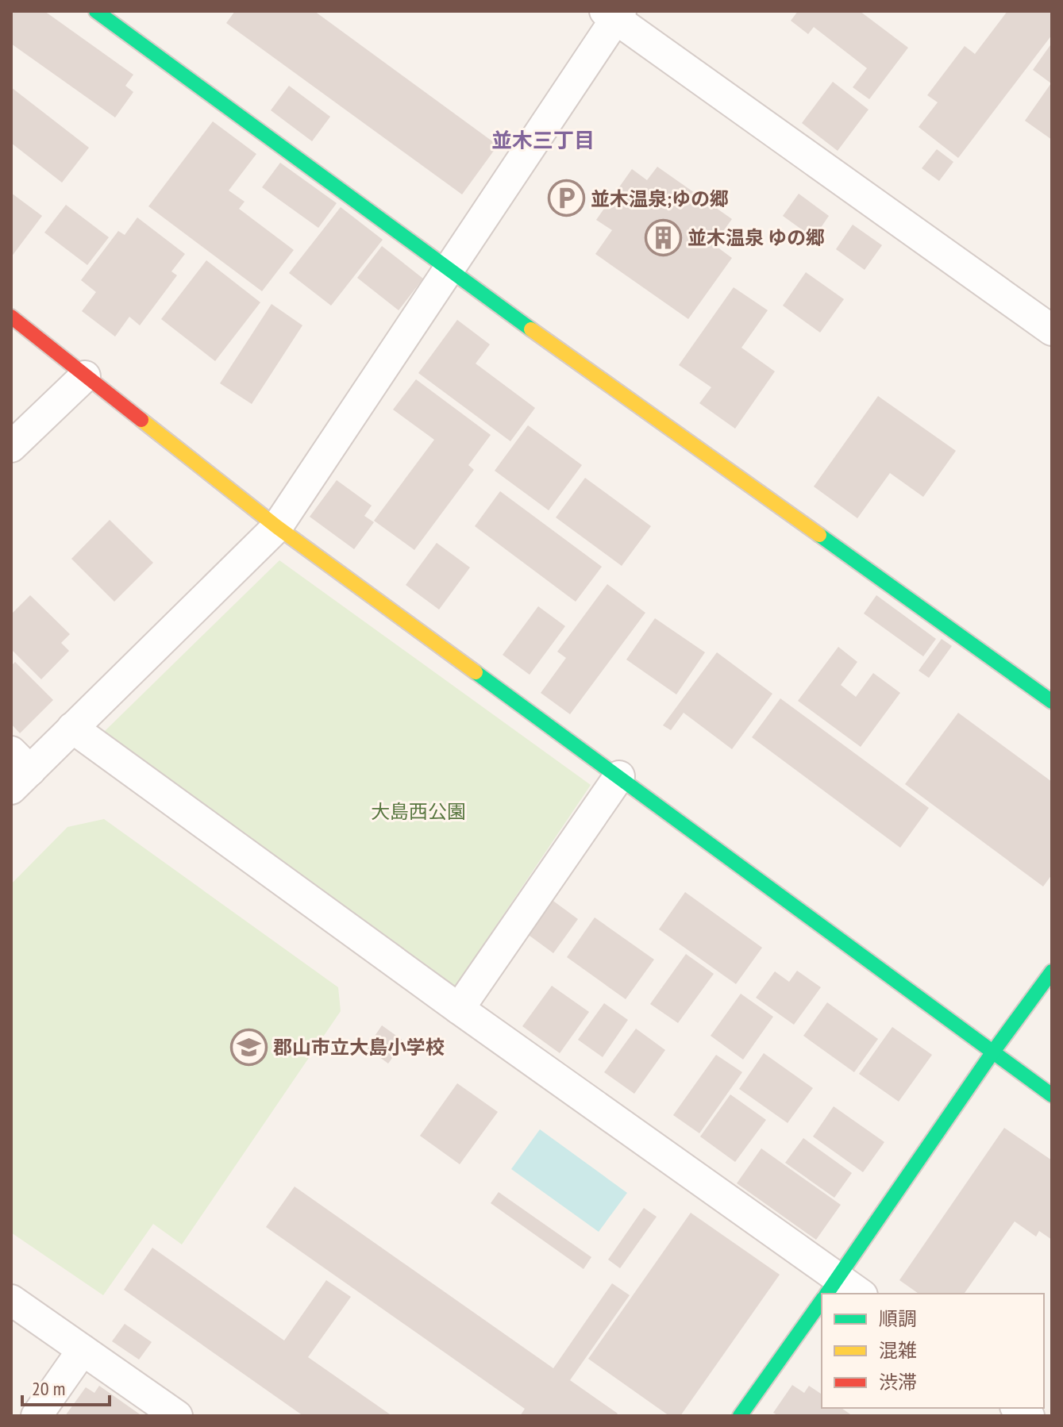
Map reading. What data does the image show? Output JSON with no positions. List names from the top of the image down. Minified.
{"districts":["並木三丁目"],"parks":["大島西公園"],"places":{"parking":["並木温泉;ゆの郷"],"building":["並木温泉 ゆの郷"],"school or university":["郡山市立大島小学校"]},"legend":["順調","混雑","渋滞"],"scale_bar":"20 m"}
